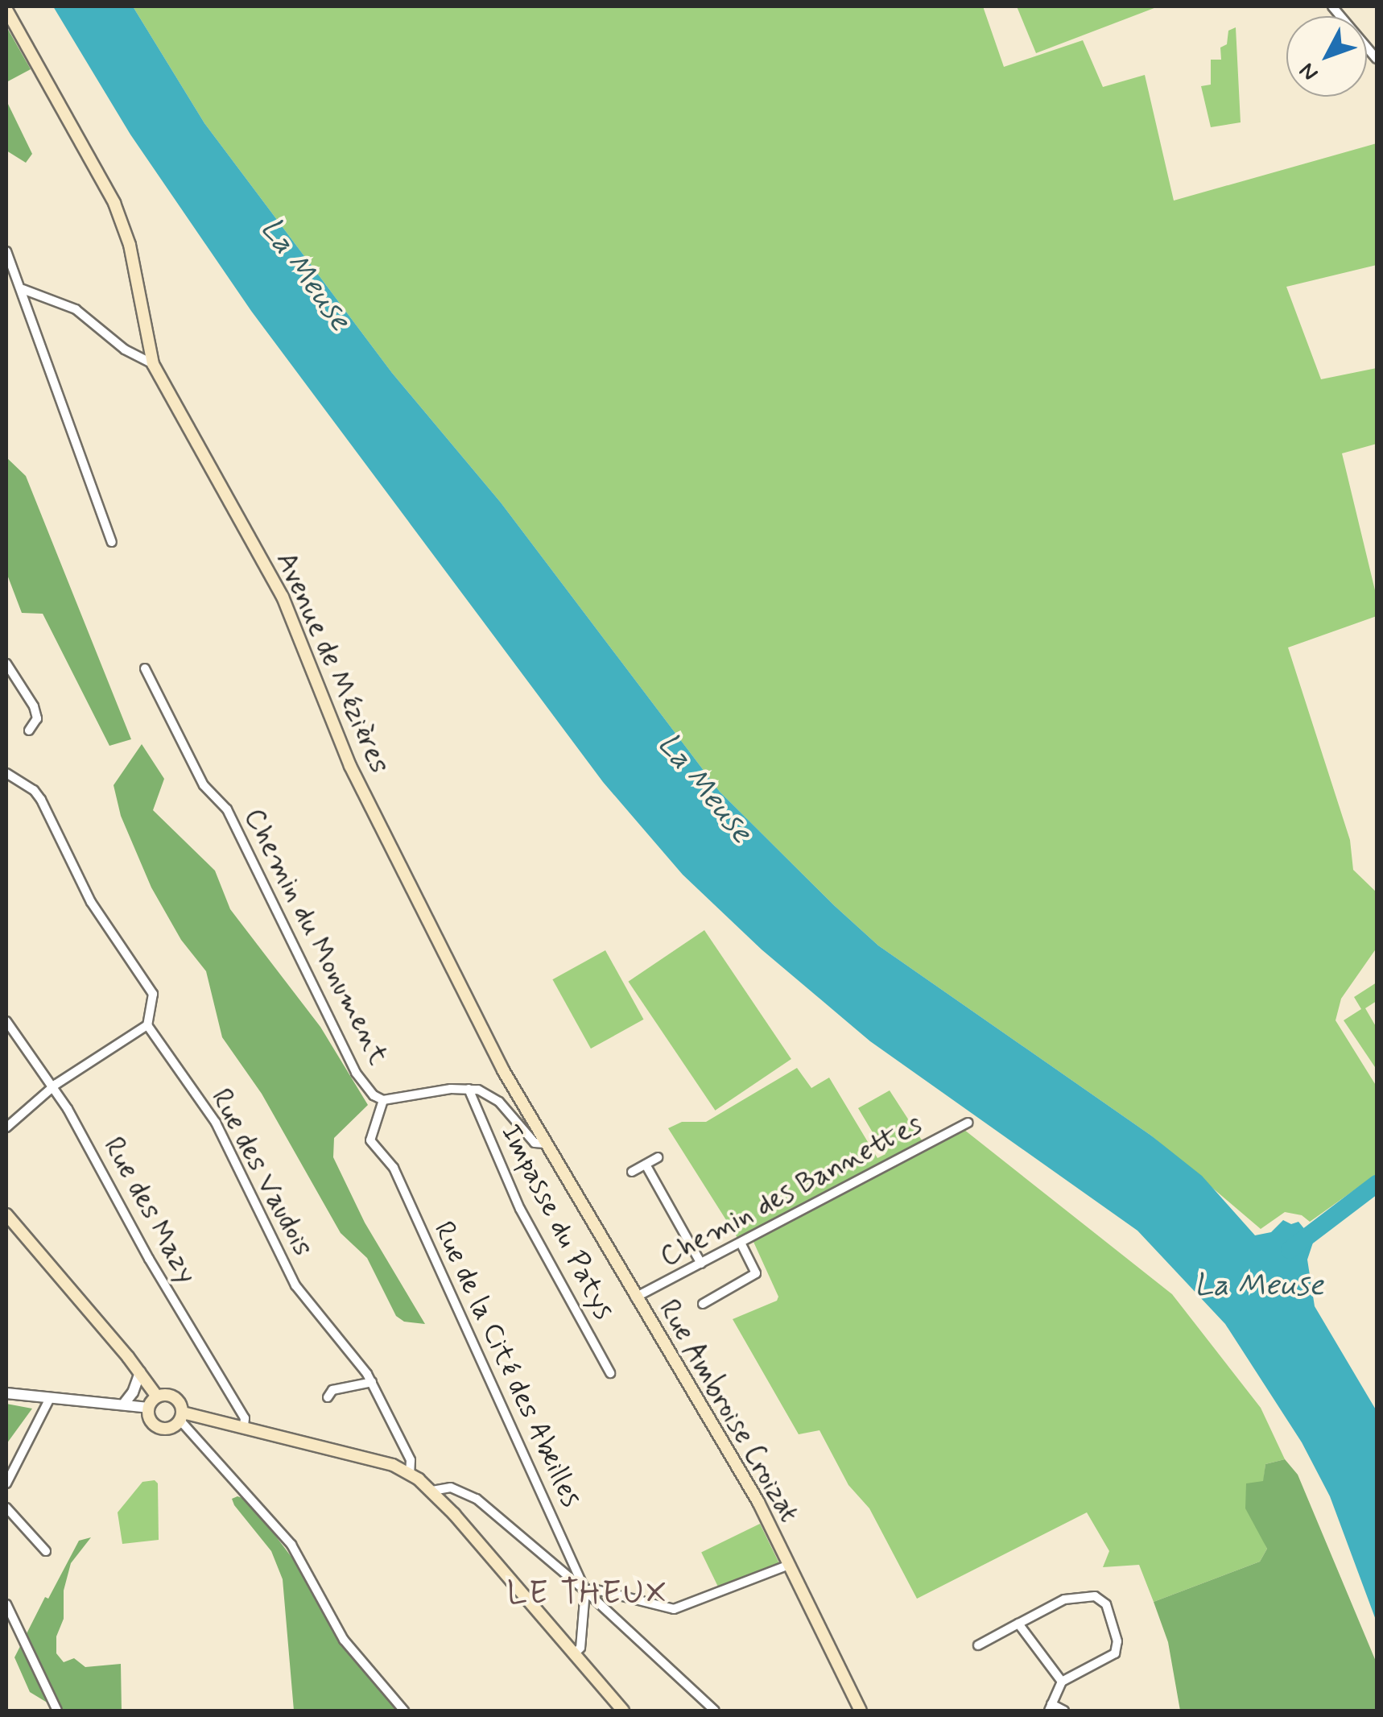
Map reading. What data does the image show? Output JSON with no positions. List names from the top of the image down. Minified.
{"streets":{"main road":["Avenue de Mézières","Rue Ambroise Croizat"],"street":["Chemin du Monument","Rue des Vaudois","Chemin des Bannettes","Rue des Mazy","Impasse du Patys","Rue de la Cité des Abeilles"]},"crossings":[["Avenue de Mézières","Rue Ambroise Croizat"],["Chemin du Monument","Impasse du Patys"],["Chemin du Monument","Rue de la Cité des Abeilles"],["Chemin des Bannettes","Rue Ambroise Croizat"]],"districts":["LE THEUX"],"water":["La Meuse"],"north":"bottom left"}
